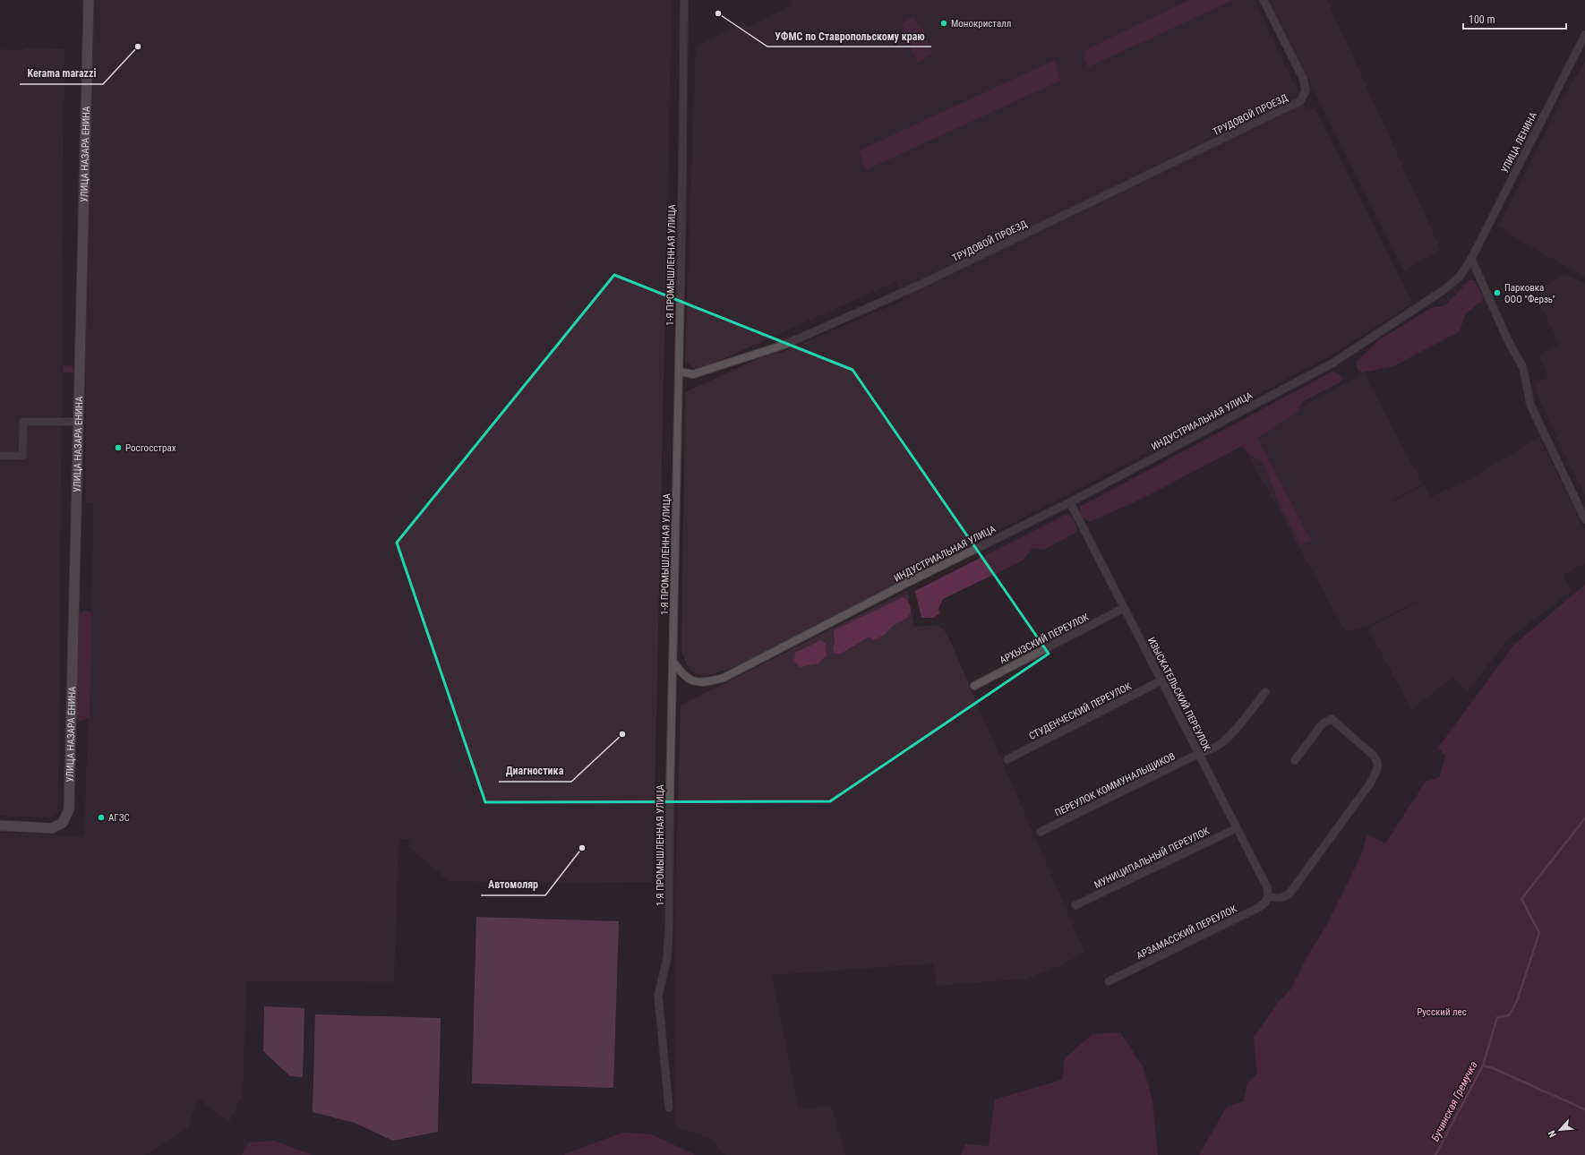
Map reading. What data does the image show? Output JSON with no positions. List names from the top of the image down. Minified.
{"streets":{"main road":["УЛИЦА НАЗАРА ЕНИНА"],"street":["ТРУДОВОЙ ПРОЕЗД","УЛИЦА ЛЕНИНА","1-Я ПРОМЫШЛЕННАЯ УЛИЦА","ИНДУСТРИАЛЬНАЯ УЛИЦА","АРХЫЗСКИЙ ПЕРЕУЛОК","ИЗЫСКАТЕЛЬСКИЙ ПЕРЕУЛОК","СТУДЕНЧЕСКИЙ ПЕРЕУЛОК","ПЕРЕУЛОК КОММУНАЛЬЩИКОВ","МУНИЦИПАЛЬНЫЙ ПЕРЕУЛОК","АРЗАМАССКИЙ ПЕРЕУЛОК"]},"crossings":[["ТРУДОВОЙ ПРОЕЗД","1-Я ПРОМЫШЛЕННАЯ УЛИЦА"],["УЛИЦА ЛЕНИНА","ИНДУСТРИАЛЬНАЯ УЛИЦА"],["1-Я ПРОМЫШЛЕННАЯ УЛИЦА","ИНДУСТРИАЛЬНАЯ УЛИЦА"],["ИНДУСТРИАЛЬНАЯ УЛИЦА","ИЗЫСКАТЕЛЬСКИЙ ПЕРЕУЛОК"],["АРХЫЗСКИЙ ПЕРЕУЛОК","ИЗЫСКАТЕЛЬСКИЙ ПЕРЕУЛОК"],["ИЗЫСКАТЕЛЬСКИЙ ПЕРЕУЛОК","СТУДЕНЧЕСКИЙ ПЕРЕУЛОК"],["ИЗЫСКАТЕЛЬСКИЙ ПЕРЕУЛОК","ПЕРЕУЛОК КОММУНАЛЬЩИКОВ"],["ИЗЫСКАТЕЛЬСКИЙ ПЕРЕУЛОК","МУНИЦИПАЛЬНЫЙ ПЕРЕУЛОК"],["ИЗЫСКАТЕЛЬСКИЙ ПЕРЕУЛОК","АРЗАМАССКИЙ ПЕРЕУЛОК"]],"water":["Бучинская Гремучка"],"parks":["Русский лес"],"places":["УФМС по Ставропольскому краю","Монокристалл","Kerama marazzi","Парковка ООО \"Ферзь\"","Росгосстрах","Диагностика","АГЗС","Автомоляр"],"scale_bar":"100 m","north":"bottom left"}
